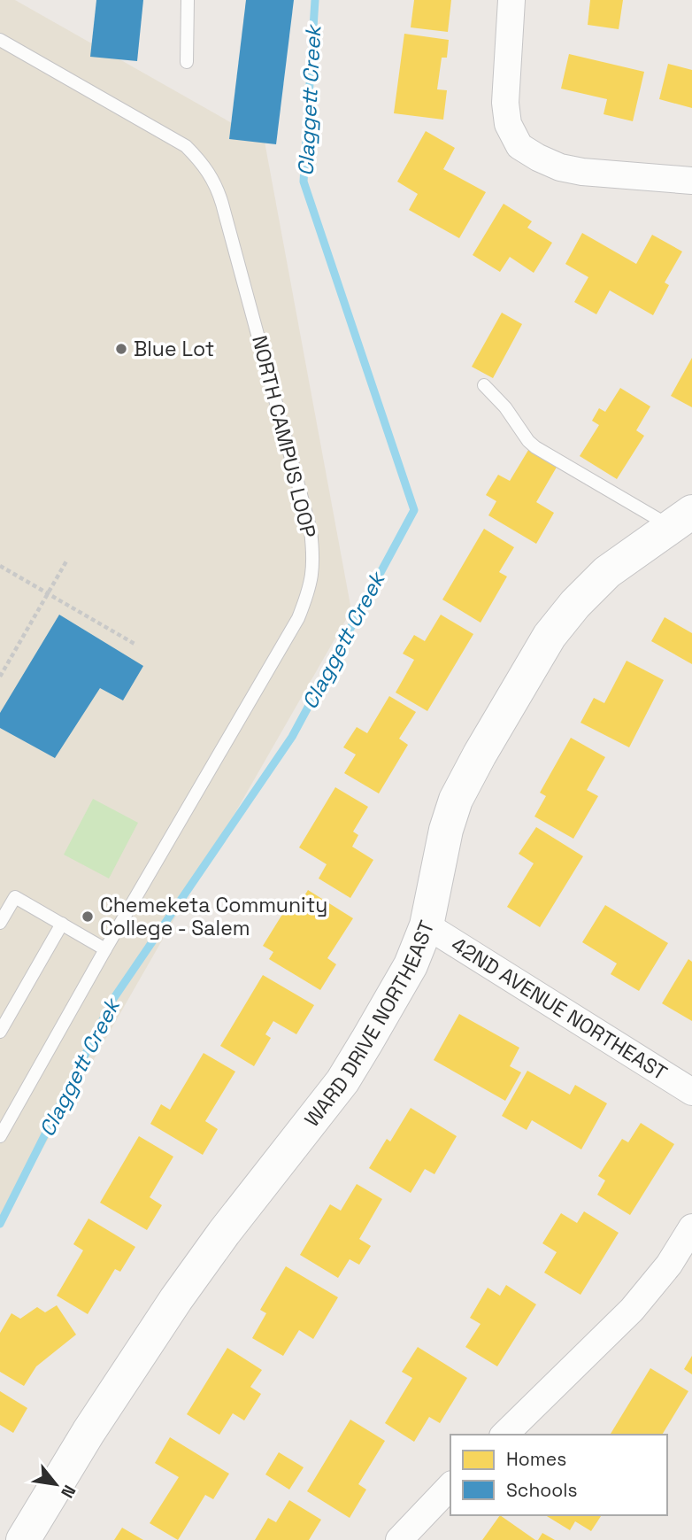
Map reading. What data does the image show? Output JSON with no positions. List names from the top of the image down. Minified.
{"streets":{"street":["42ND AVENUE NORTHEAST","WARD DRIVE NORTHEAST"],"lane":["NORTH CAMPUS LOOP"]},"crossings":[["42ND AVENUE NORTHEAST","WARD DRIVE NORTHEAST"]],"water":["Claggett Creek"],"places":["Blue Lot","Chemeketa Community College - Salem"],"legend":["Homes","Schools"],"north":"bottom right"}
